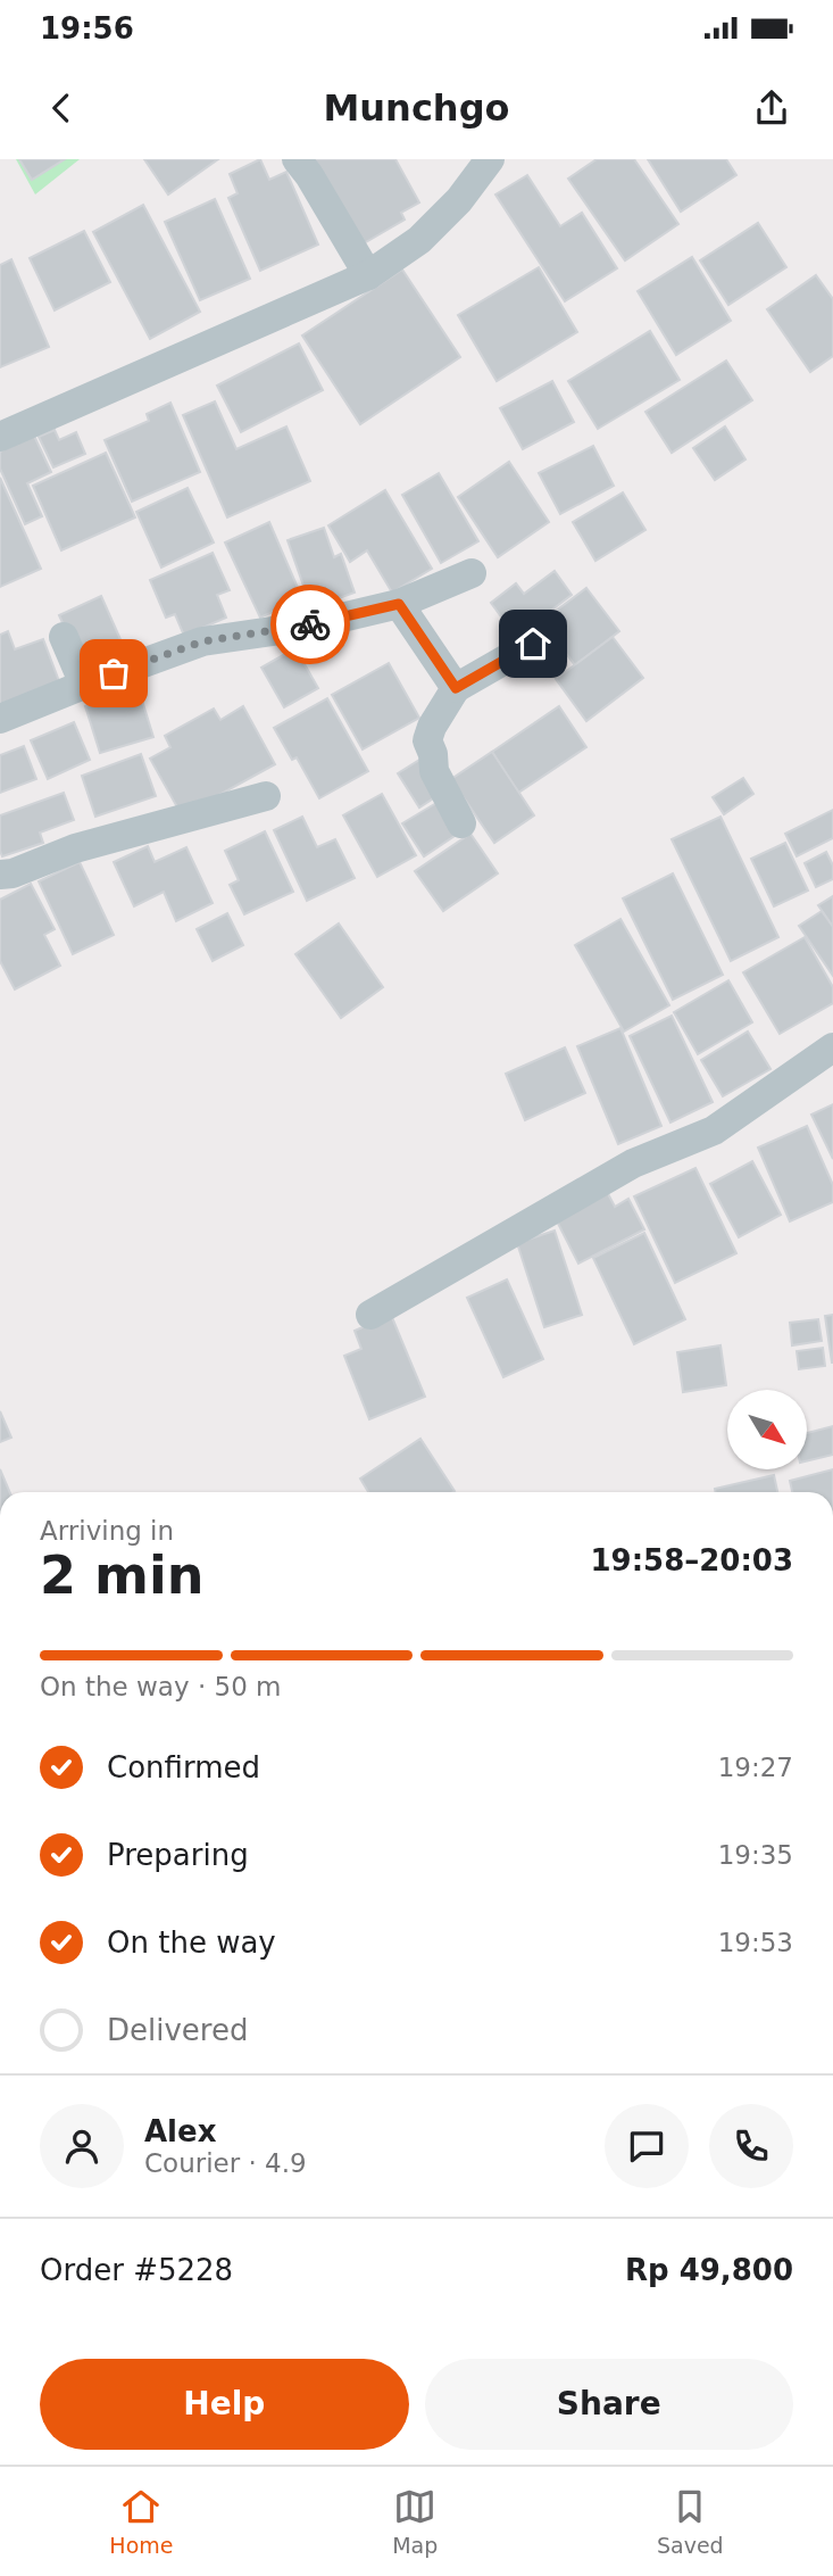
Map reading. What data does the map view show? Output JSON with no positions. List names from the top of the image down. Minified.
{"north":"bottom right","page":{"status":"19:56","header":"Munchgo","heading":["2 min","Arriving in","19:58–20:03"],"panel":["Alex","Courier · 4.9","Order #5228","Rp 49,800"],"bar":"On the way · 50 m","list":[["Confirmed","19:27"],["Preparing","19:35"],["On the way","19:53"],"Delivered"],"buttons":["Help","Share"],"tabs":["Home","Map","Saved"]}}
